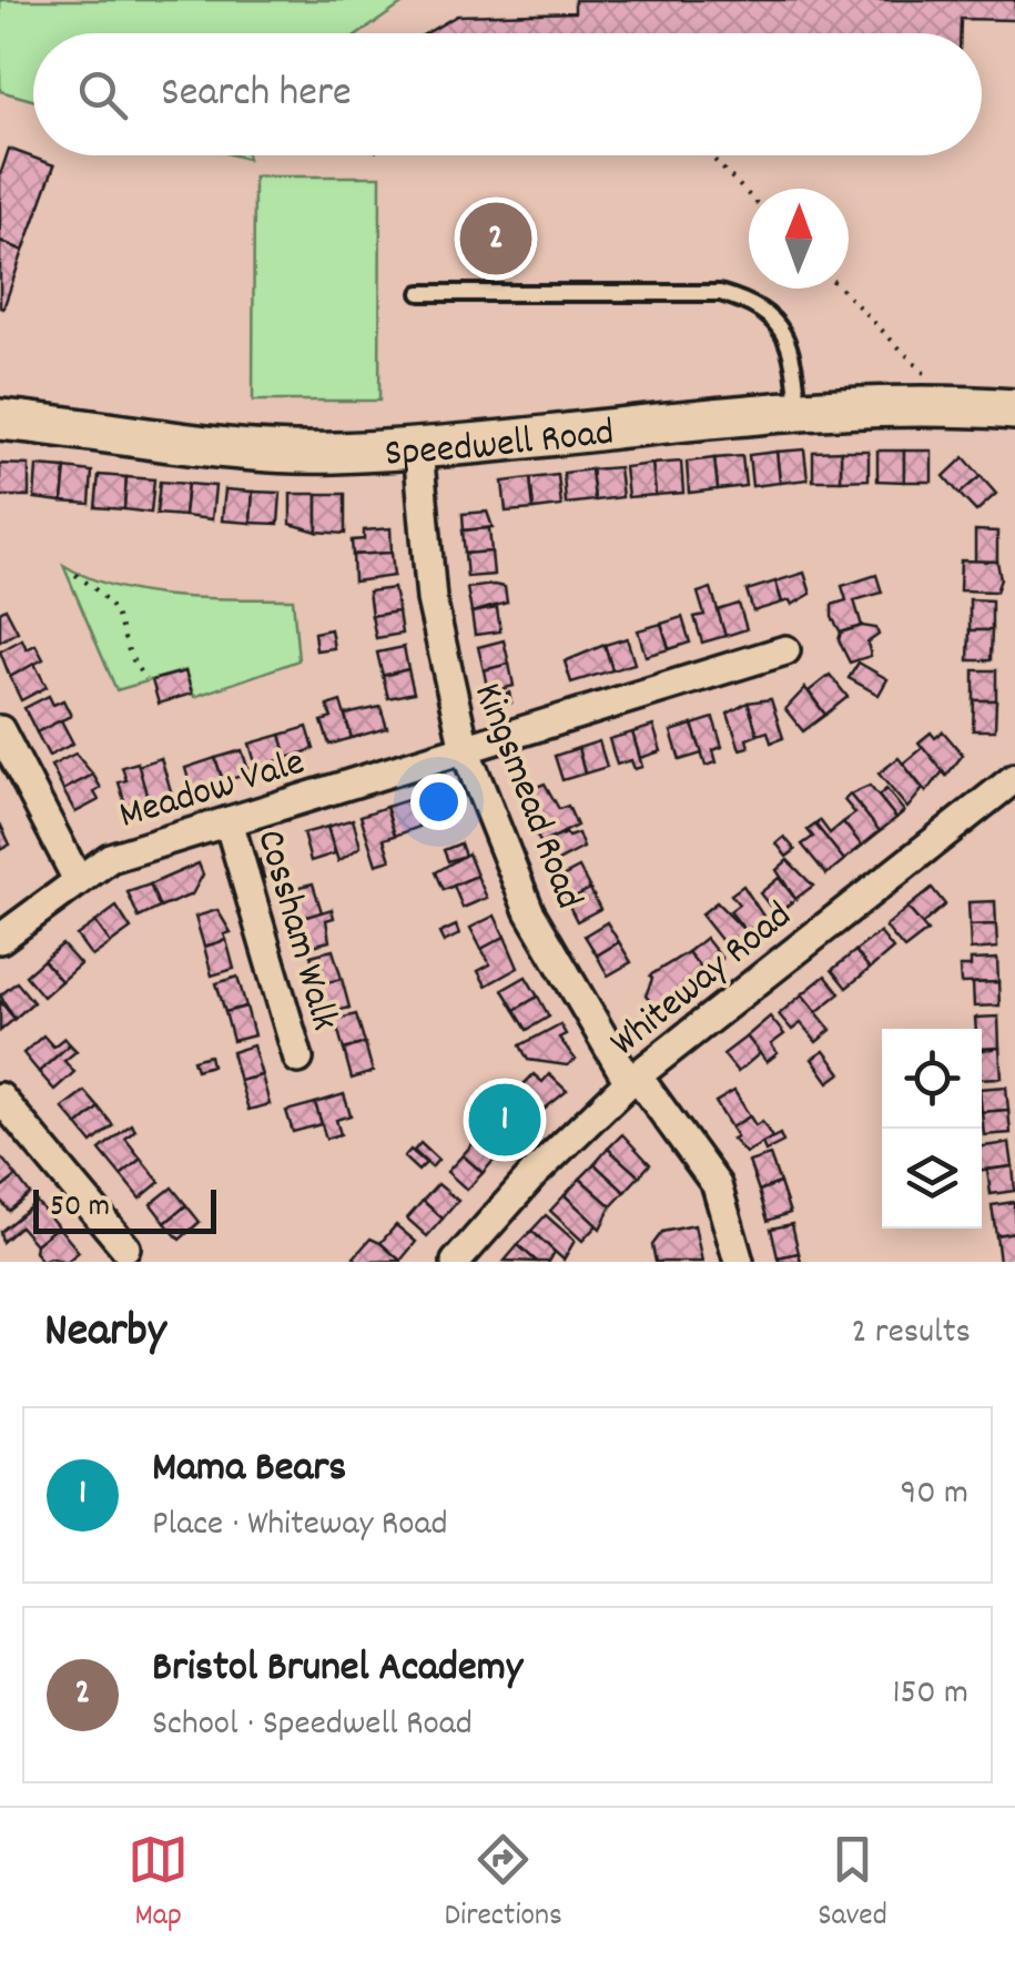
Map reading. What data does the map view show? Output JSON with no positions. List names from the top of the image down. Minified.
{"streets":{"street":["Speedwell Road","Meadow Vale","Kingsmead Road","Cossham Walk","Whiteway Road"]},"crossings":[["Speedwell Road","Kingsmead Road"],["Meadow Vale","Kingsmead Road"],["Meadow Vale","Cossham Walk"],["Kingsmead Road","Whiteway Road"]],"scale_bar":"50 m","north":"top","page":{"search":"Search here","pins":["2","1"],"scale":"50 m","heading":["Nearby","2 results"],"list":[{"mark":"1","name":"Mama Bears","note":"Place · Whiteway Road","value":"90 m"},{"mark":"2","name":"Bristol Brunel Academy","note":"School · Speedwell Road","value":"150 m"}],"nav":["Map","Directions","Saved"]}}
